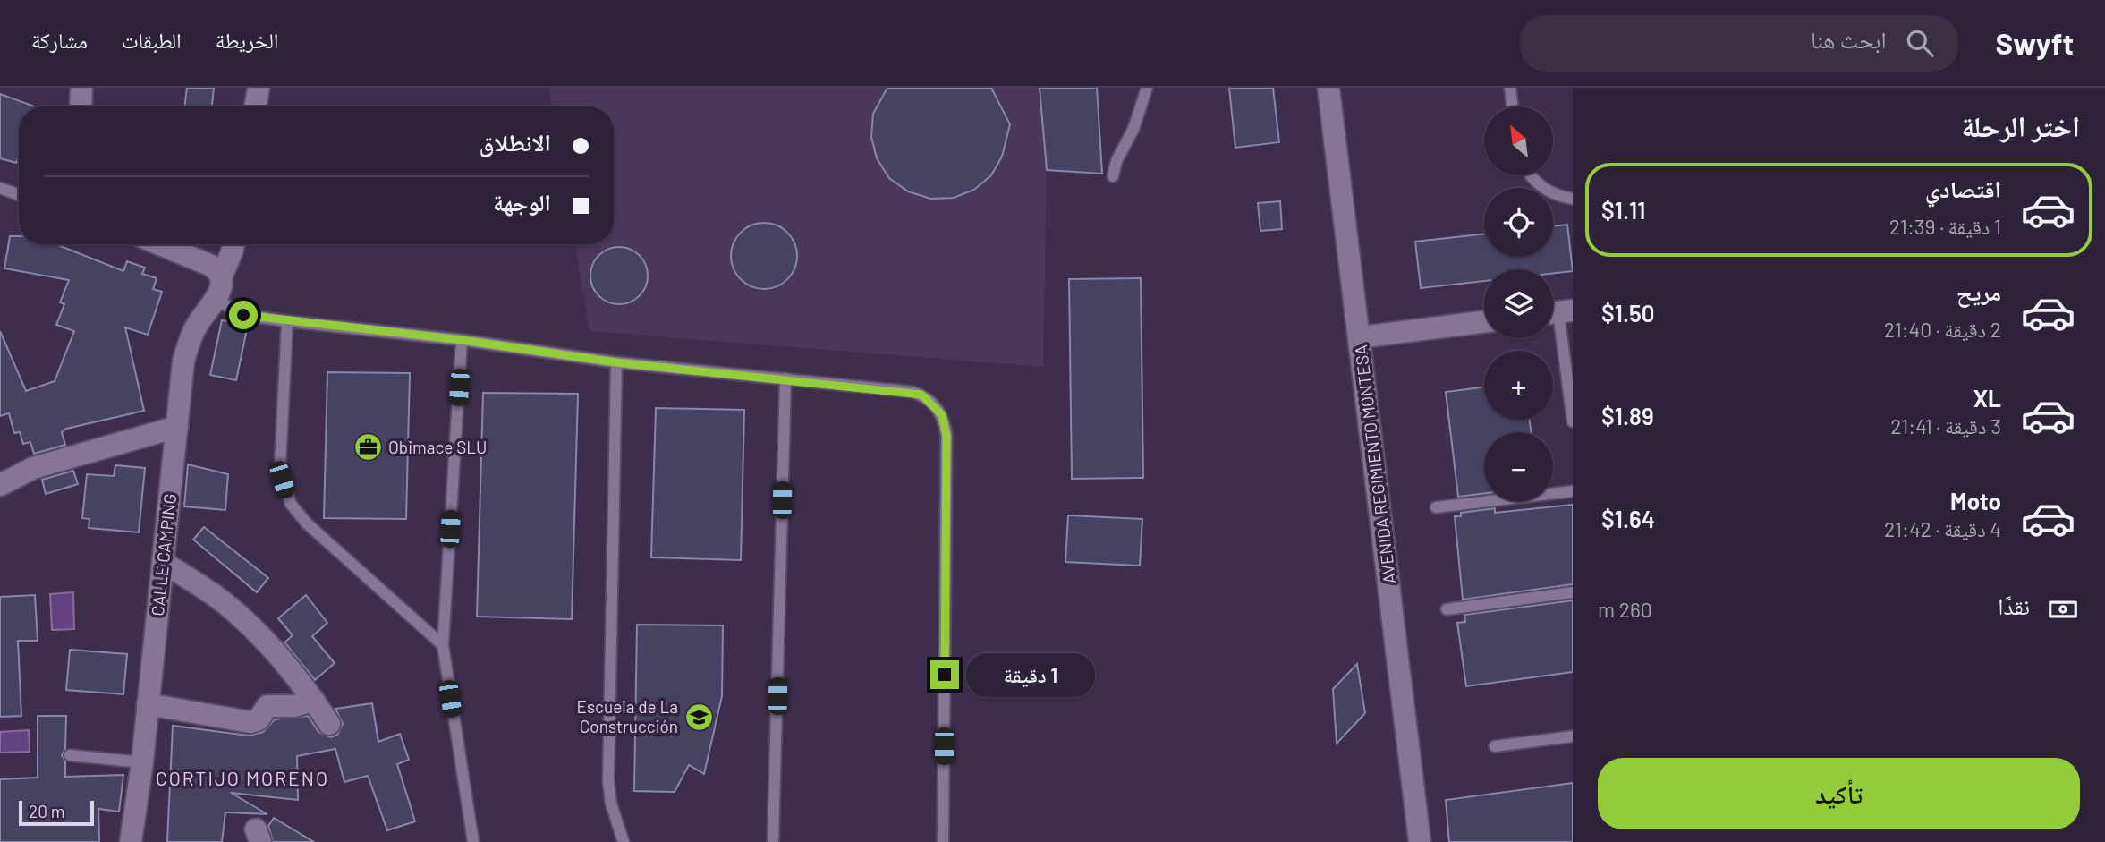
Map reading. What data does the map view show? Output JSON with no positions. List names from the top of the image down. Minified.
{"streets":{"street":["AVENIDA REGIMIENTO MONTESA","CALLE CAMPING"]},"districts":["CORTIJO MORENO"],"places":{"office":["Obimace SLU"],"school or university":["Escuela de La Construcción"]},"scale_bar":"20 m","north":"top left","page":{"header":"Swyft","search":"ابحث هنا","nav":["الخريطة","الطبقات","مشاركة"],"heading":"اختر الرحلة","map_buttons":["+","−"],"banner":["الانطلاق","الوجهة"],"list":[{"name":"اقتصادي","note":"1 دقيقة · 21:39","value":"$1.11"},{"name":"مريح","note":"2 دقيقة · 21:40","value":"$1.50"},{"name":"XL","note":"3 دقيقة · 21:41","value":"$1.89"},{"name":"Moto","note":"4 دقيقة · 21:42","value":"$1.64"}],"pay":["نقدًا","260 m"],"bubble":"1 دقيقة","buttons":"تأكيد","scale":"20 m"}}
